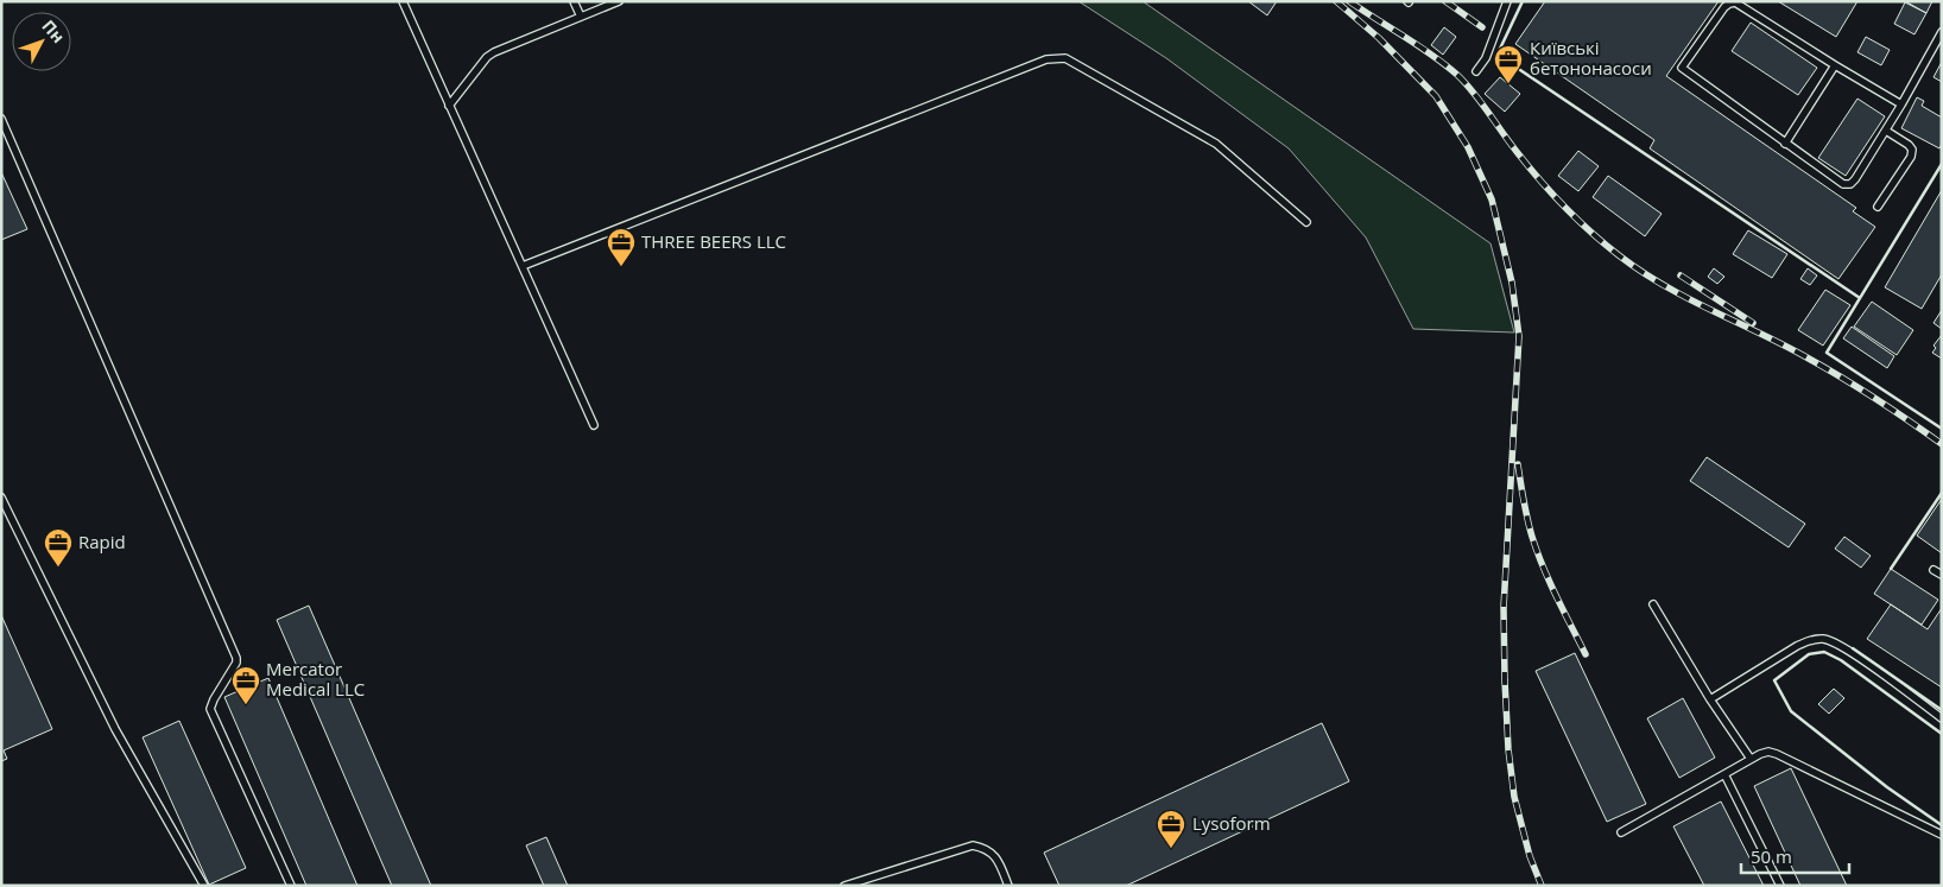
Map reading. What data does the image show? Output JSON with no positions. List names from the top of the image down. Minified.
{"places":{"office":["Київські бетононасоси","THREE BEERS LLC","Rapid","Mercator Medical LLC","Lysoform"]},"scale_bar":"50 m","north":"top right"}
